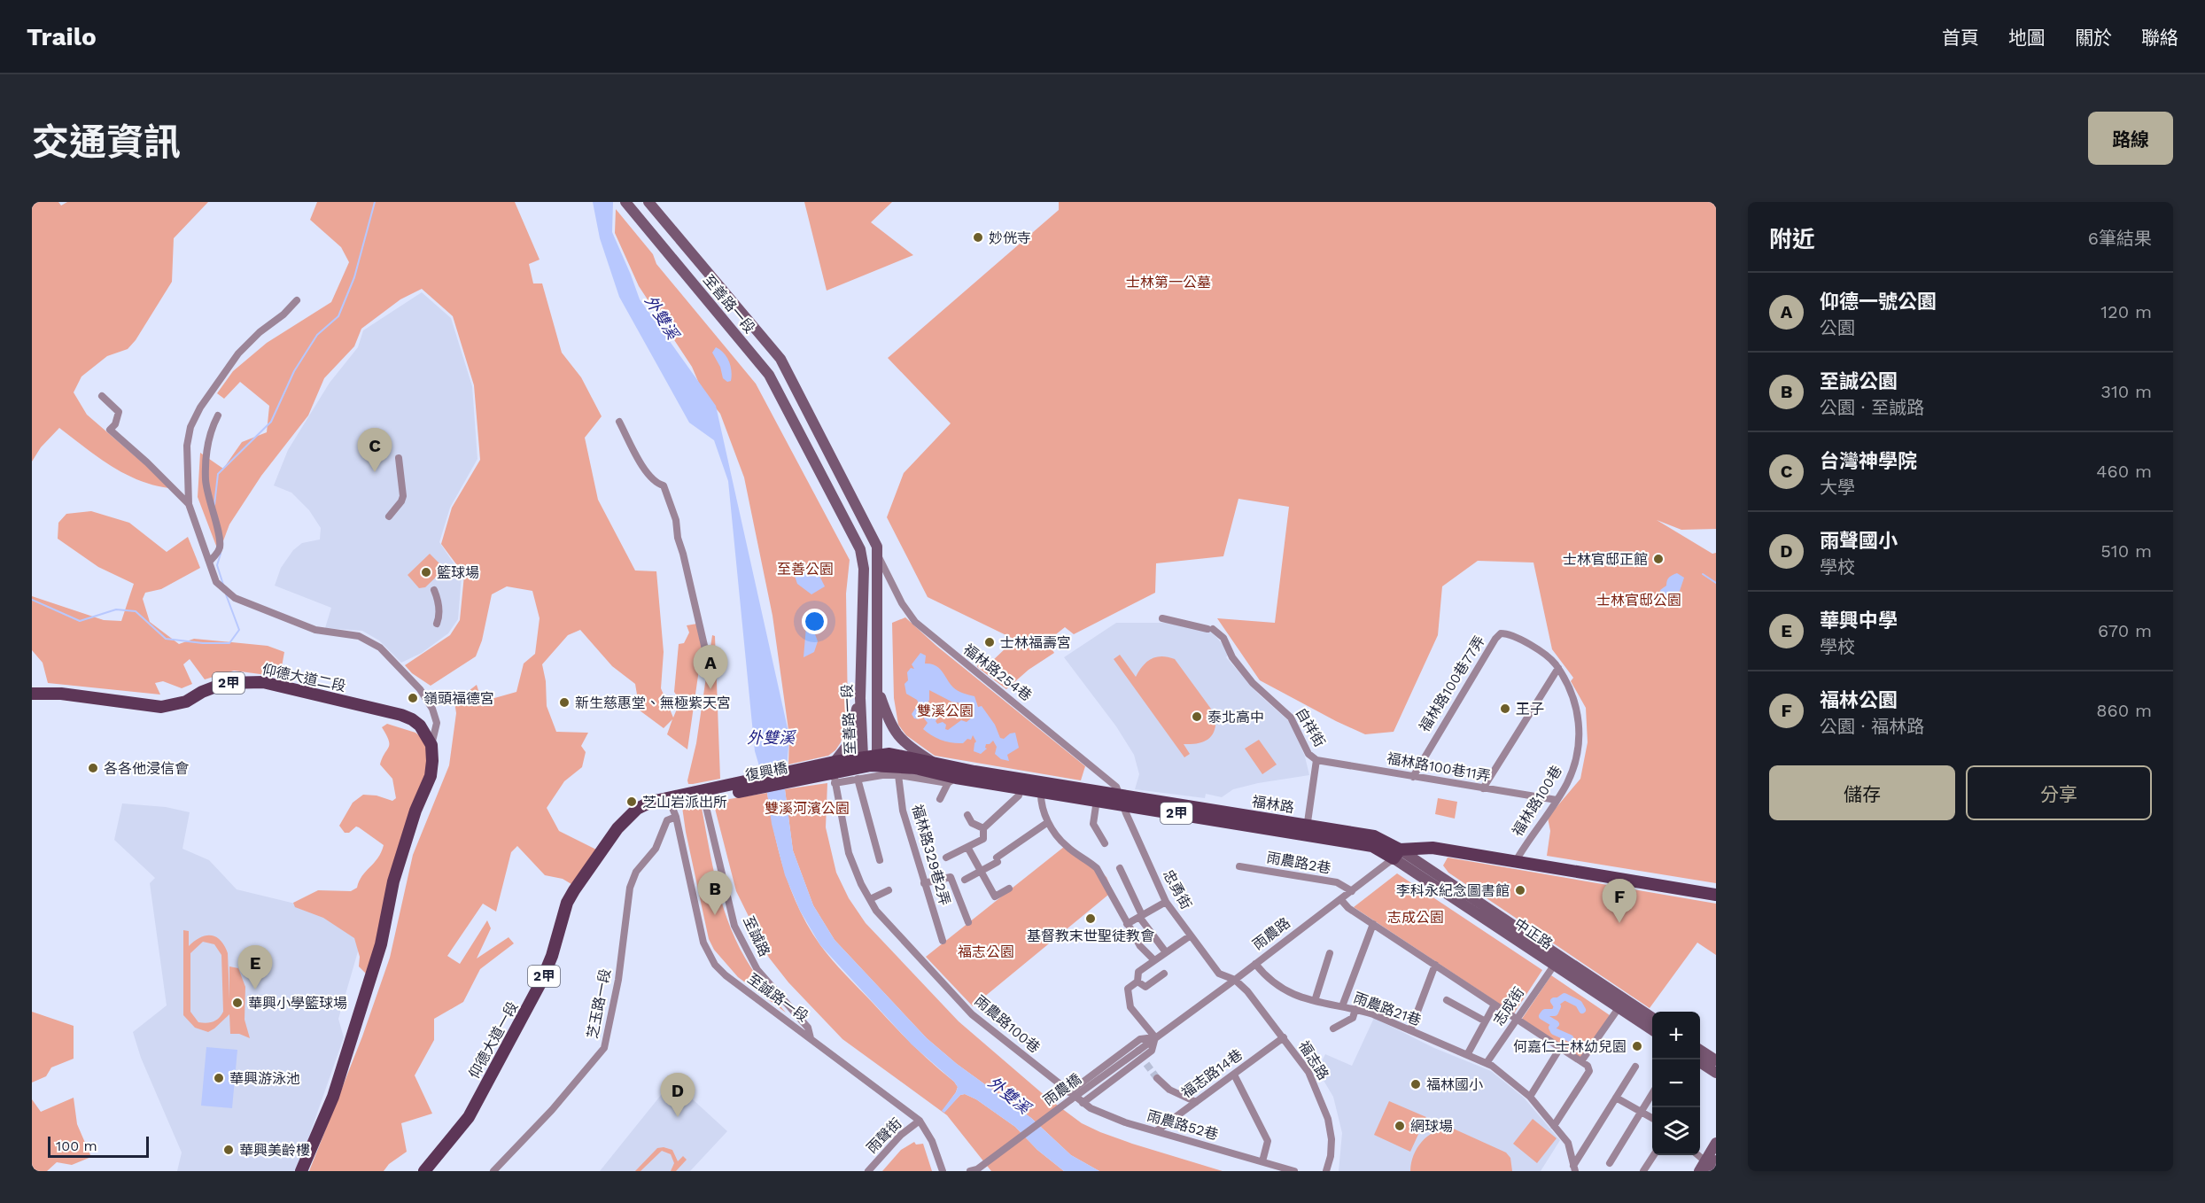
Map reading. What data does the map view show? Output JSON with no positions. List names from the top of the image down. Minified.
{"streets":{"main road":["至善路一段","仰德大道二段","2甲","復興橋","福林路","中正路","仰德大道一段"],"street":["福林路254巷","福林路100巷77弄","自祥街","福林路100巷11弄","福林路100巷","福林路329巷2弄","雨農路2巷","忠勇街","雨農路","至誠路","至誠路一段","芝玉路一段","志成街","雨農路21巷","雨農路100巷","福志路","福志路14巷","雨農橋","雨農路52巷","雨聲街"]},"crossings":[["至善路一段","福林路254巷"],["至善路一段","福林路"],["福林路254巷","福林路"],["福林路254巷","忠勇街"],["2甲","復興橋"],["2甲","至誠路"],["2甲","至誠路一段"],["2甲","仰德大道一段"],["福林路100巷77弄","福林路100巷11弄"],["福林路100巷77弄","福林路100巷"],["自祥街","福林路100巷11弄"],["自祥街","福林路"],["福林路100巷11弄","福林路100巷"],["復興橋","福林路"],["復興橋","至誠路"],["福林路","忠勇街"],["福林路","雨農路"],["福林路","中正路"],["雨農路2巷","雨農路"],["忠勇街","雨農路"],["忠勇街","福志路"],["雨農路","中正路"],["雨農路","雨農路21巷"],["雨農路","雨農路100巷"],["雨農路","福志路"],["雨農路","雨農橋"],["雨農路","雨農路52巷"],["中正路","志成街"],["至誠路","至誠路一段"],["至誠路一段","芝玉路一段"],["至誠路一段","仰德大道一段"],["至誠路一段","雨聲街"],["志成街","雨農路21巷"],["雨農路100巷","雨農路52巷"],["福志路","福志路14巷"],["福志路14巷","雨農路52巷"]],"water":["外雙溪"],"parks":["士林第一公墓","至善公園","士林官邸公園","雙溪公園","雙溪河濱公園","志成公園","福志公園"],"places":["妙侊寺","士林官邸正館","籃球場","士林福壽宮","嶺頭福德宮","新生慈惠堂、無極紫天宮","王子","泰北高中","各各他浸信會","芝山岩派出所","李科永紀念圖書館","基督教末世聖徒教會","華興小學籃球場","何嘉仁士林幼兒園","華興游泳池","福林國小","網球場","華興美齡樓"],"scale_bar":"100 m","page":{"header":"Trailo","nav":["首頁","地圖","關於","聯絡"],"title":"交通資訊","buttons":["路線",["儲存","分享"]],"heading":["附近","6筆結果"],"list":[{"mark":"A","name":"仰德一號公園","note":"公園","value":"120 m"},{"mark":"B","name":"至誠公園","note":"公園 · 至誠路","value":"310 m"},{"mark":"C","name":"台灣神學院","note":"大學","value":"460 m"},{"mark":"D","name":"雨聲國小","note":"學校","value":"510 m"},{"mark":"E","name":"華興中學","note":"學校","value":"670 m"},{"mark":"F","name":"福林公園","note":"公園 · 福林路","value":"860 m"}],"pins":["C","A","B","F","E","D"],"map_buttons":["+","−"],"scale":"100 m"}}
